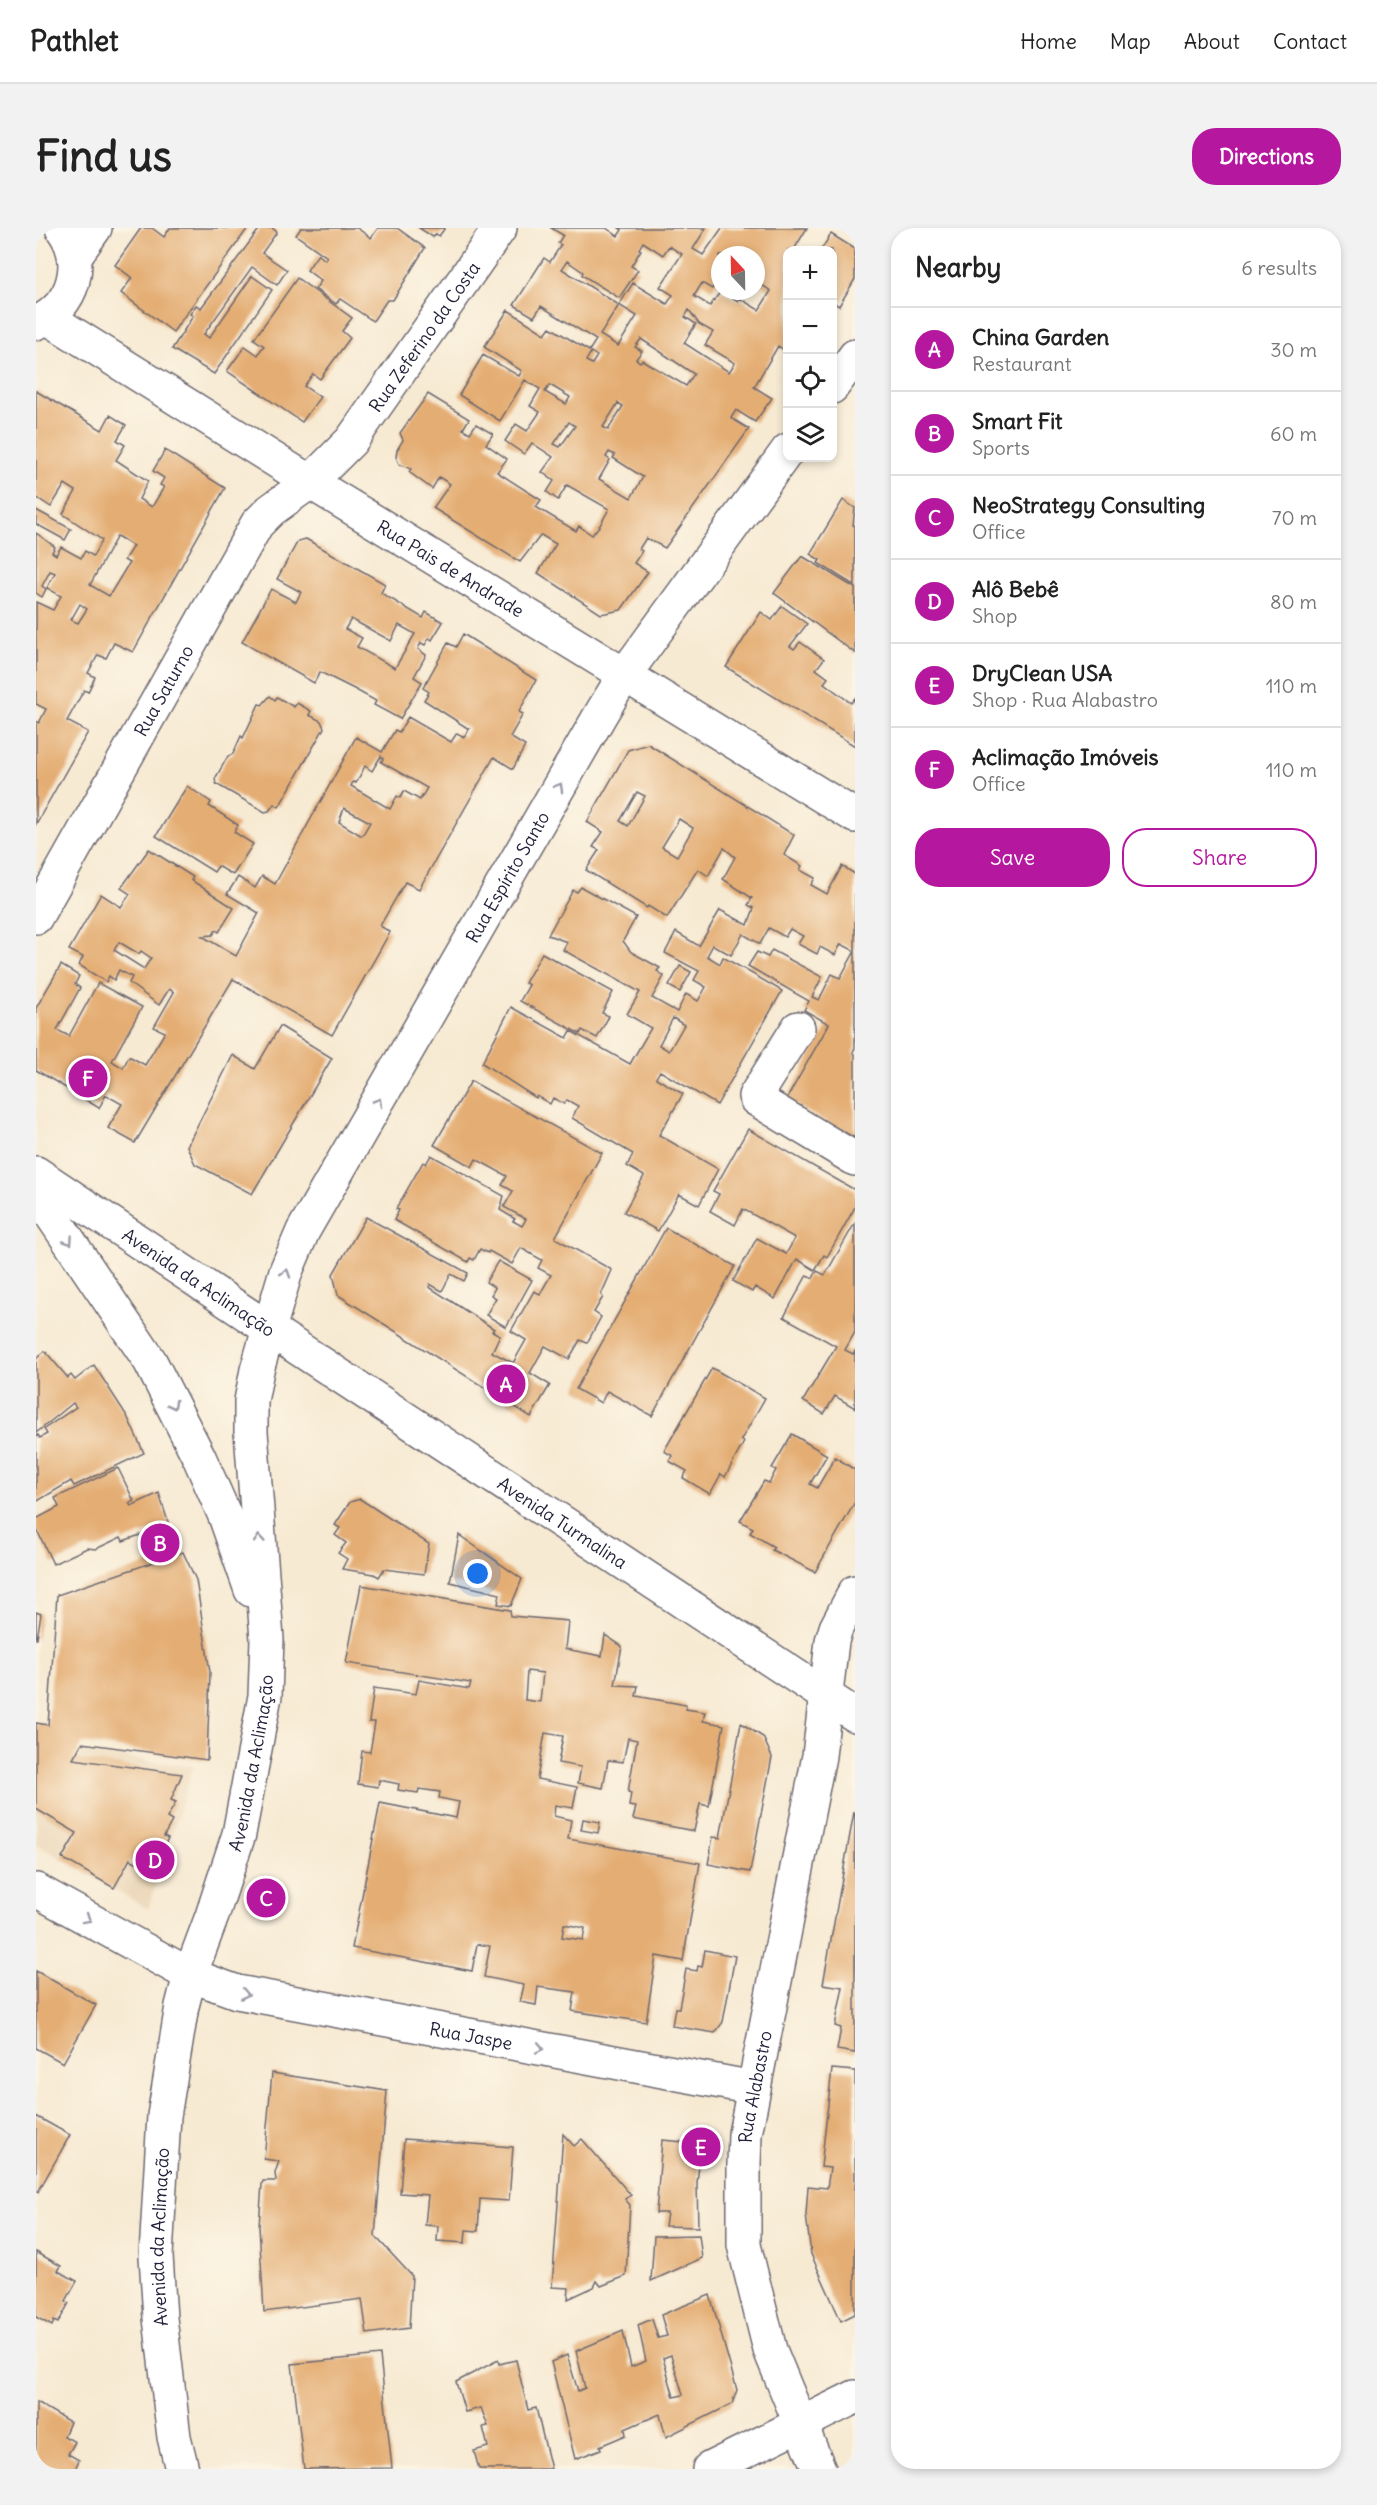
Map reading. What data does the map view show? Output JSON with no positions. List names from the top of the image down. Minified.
{"streets":{"street":["Rua Zeferino da Costa","Rua Pais de Andrade","Rua Saturno","Rua Espírito Santo","Avenida da Aclimação","Avenida Turmalina","Rua Jaspe","Rua Alabastro"]},"crossings":[["Rua Zeferino da Costa","Rua Pais de Andrade"],["Rua Zeferino da Costa","Rua Saturno"],["Rua Pais de Andrade","Rua Saturno"],["Rua Pais de Andrade","Rua Espírito Santo"],["Rua Espírito Santo","Avenida da Aclimação"],["Rua Espírito Santo","Avenida Turmalina"],["Avenida da Aclimação","Avenida Turmalina"],["Avenida da Aclimação","Rua Jaspe"],["Avenida Turmalina","Rua Alabastro"],["Rua Jaspe","Rua Alabastro"]],"one_way":["Rua Espírito Santo","Rua Jaspe"],"north":"top","page":{"header":"Pathlet","nav":["Home","Map","About","Contact"],"buttons":["Directions",["Save","Share"]],"title":"Find us","heading":["Nearby","6 results"],"map_buttons":["+","−"],"list":[{"mark":"A","name":"China Garden","note":"Restaurant","value":"30 m"},{"mark":"B","name":"Smart Fit","note":"Sports","value":"60 m"},{"mark":"C","name":"NeoStrategy Consulting","note":"Office","value":"70 m"},{"mark":"D","name":"Alô Bebê","note":"Shop","value":"80 m"},{"mark":"E","name":"DryClean USA","note":"Shop · Rua Alabastro","value":"110 m"},{"mark":"F","name":"Aclimação Imóveis","note":"Office","value":"110 m"}],"pins":["F","A","B","D","C","E"]}}
